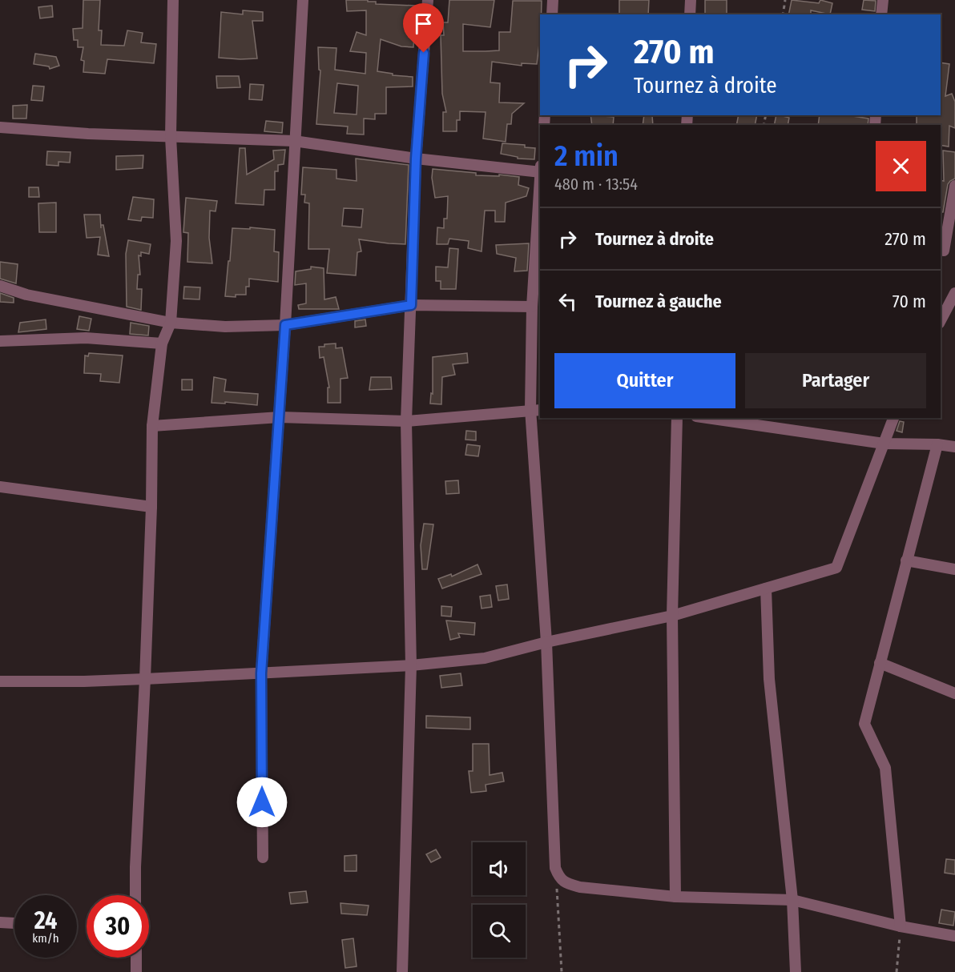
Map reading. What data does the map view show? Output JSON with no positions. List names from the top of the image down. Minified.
{"page":{"turn":["270 m","Tournez à droite"],"heading":["2 min","480 m · 13:54"],"list":[{"name":"Tournez à droite","value":"270 m"},{"name":"Tournez à gauche","value":"70 m"}],"buttons":["Quitter","Partager"],"speed":"24 km/h","limit":"30"}}
